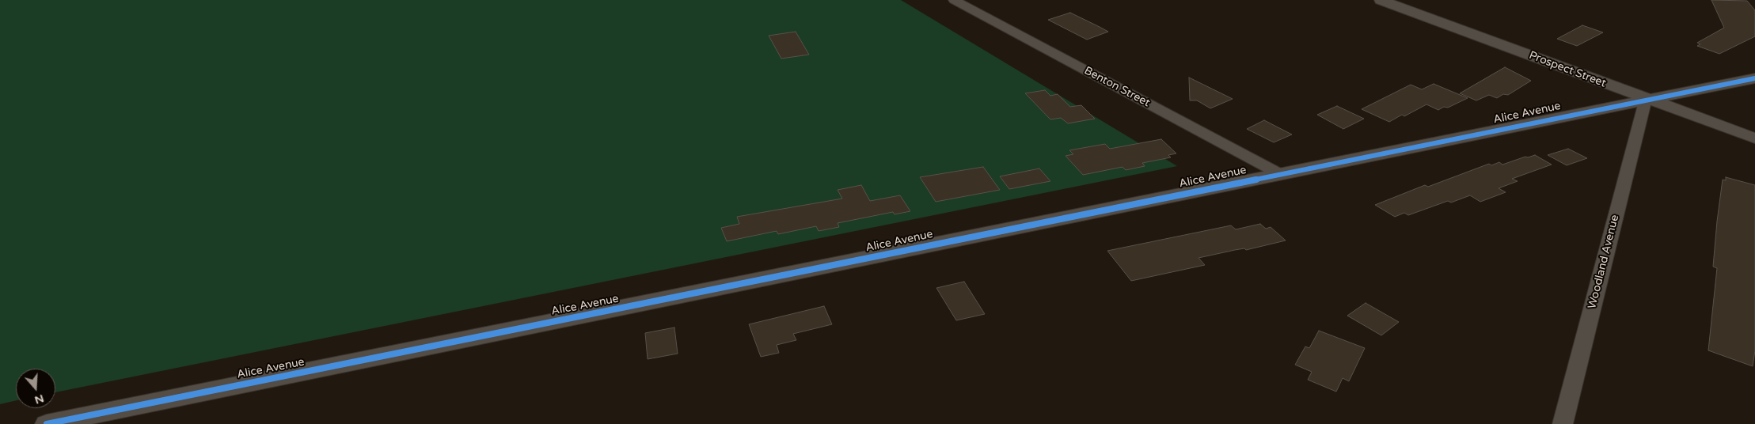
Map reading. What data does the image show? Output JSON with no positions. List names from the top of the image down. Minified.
{"streets":{"street":["Prospect Street","Benton Street","Alice Avenue","Woodland Avenue"]},"crossings":[["Prospect Street","Alice Avenue"],["Prospect Street","Woodland Avenue"],["Benton Street","Alice Avenue"],["Alice Avenue","Woodland Avenue"]],"north":"bottom"}
